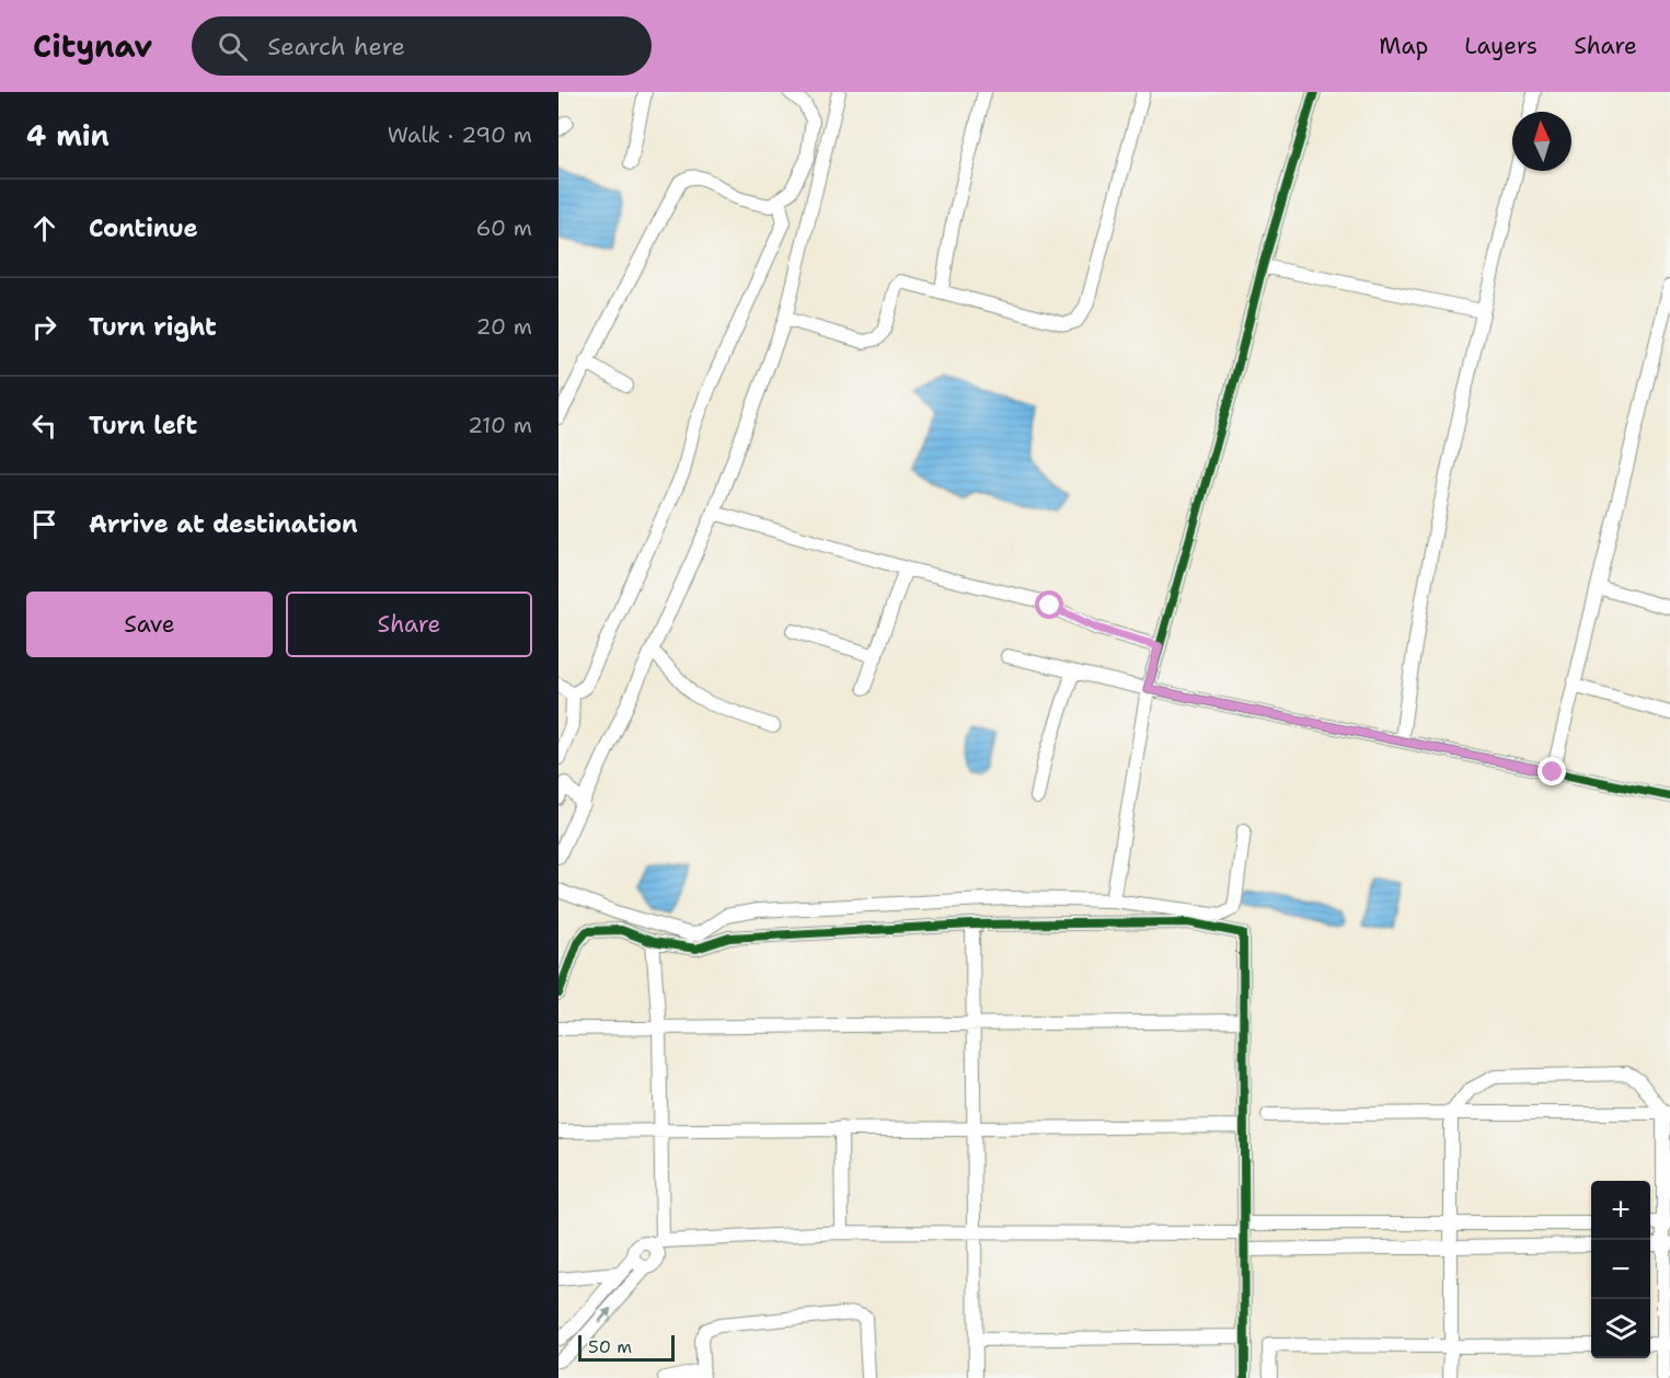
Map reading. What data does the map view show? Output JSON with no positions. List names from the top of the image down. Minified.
{"scale_bar":"50 m","north":"top","page":{"header":"Citynav","search":"Search here","nav":["Map","Layers","Share"],"heading":["4 min","Walk · 290 m"],"list":[["Continue","60 m"],["Turn right","20 m"],["Turn left","210 m"],"Arrive at destination"],"buttons":["Save","Share"],"map_buttons":["+","−"],"scale":"50 m"}}
